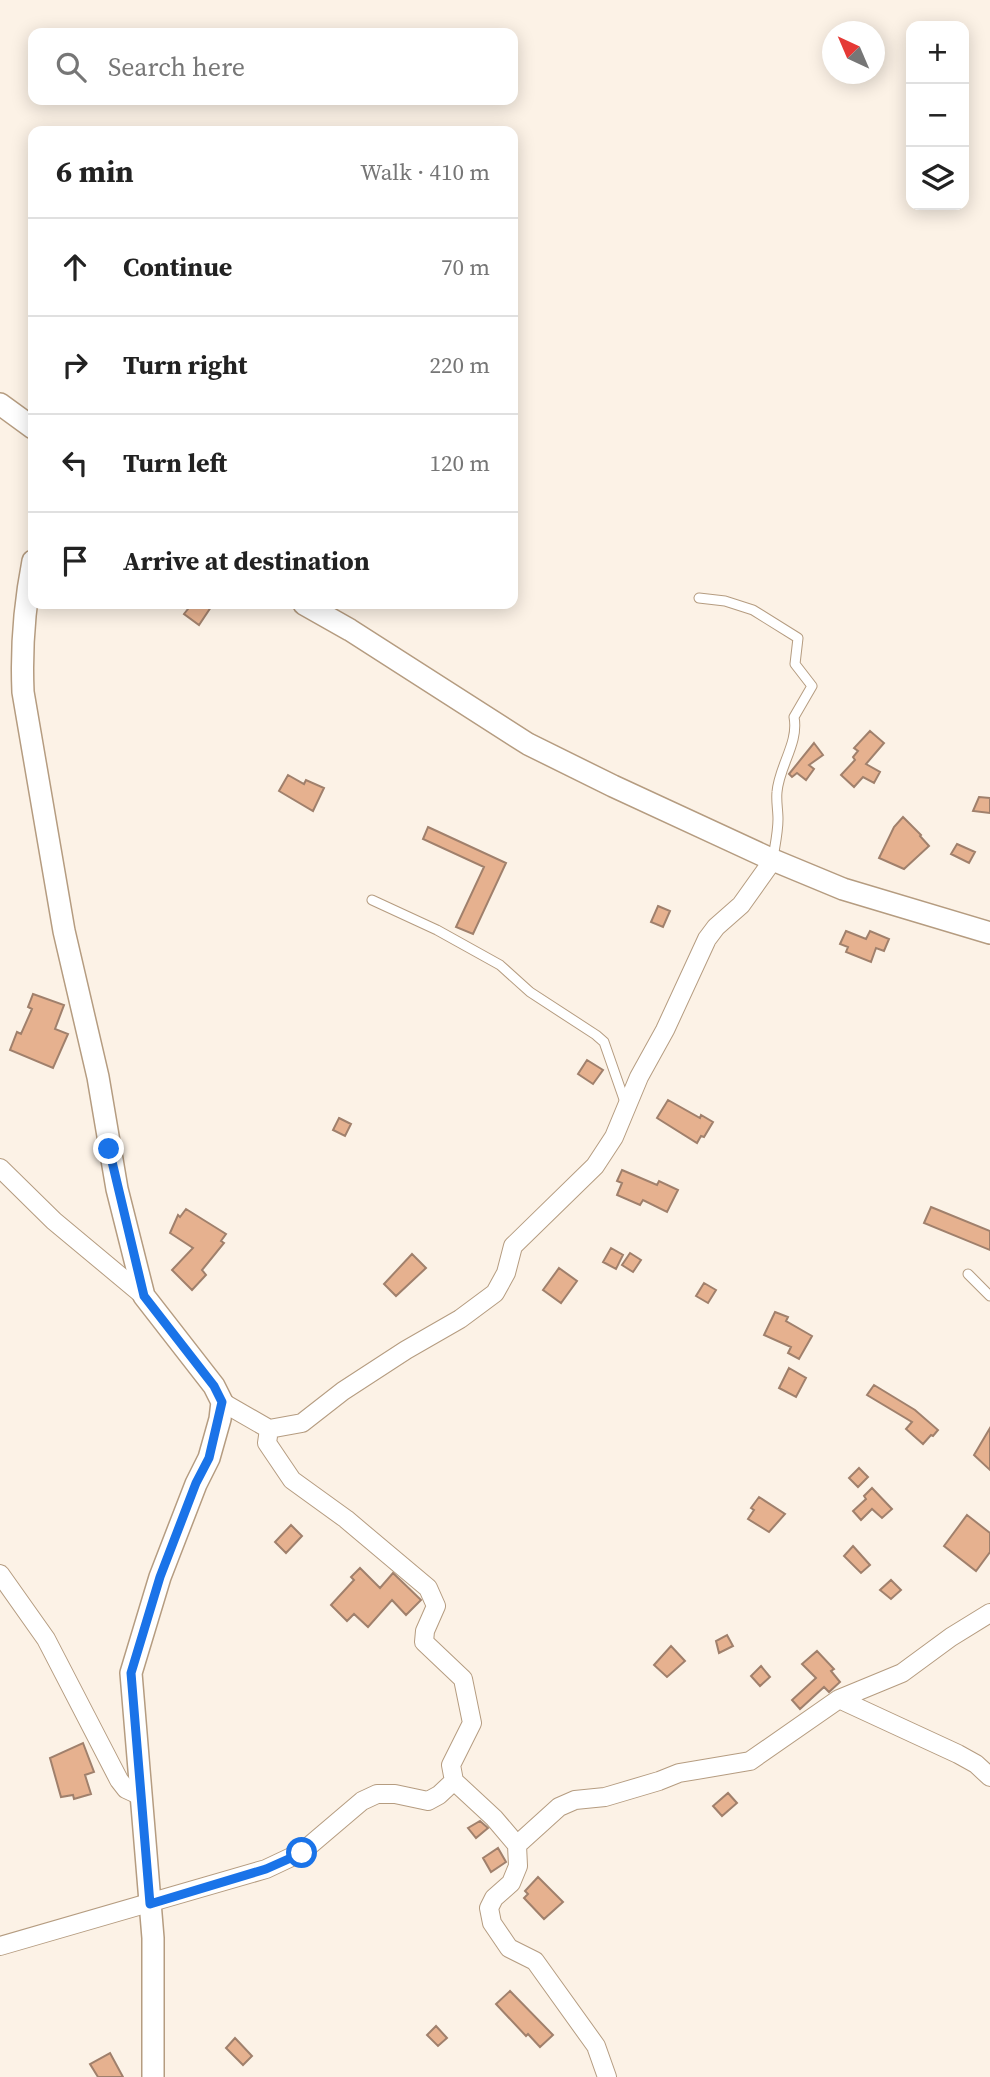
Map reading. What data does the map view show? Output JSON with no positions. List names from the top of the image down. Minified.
{"north":"top left","page":{"map_buttons":["+","−"],"search":"Search here","heading":["6 min","Walk · 410 m"],"list":[["Continue","70 m"],["Turn right","220 m"],["Turn left","120 m"],"Arrive at destination"]}}
